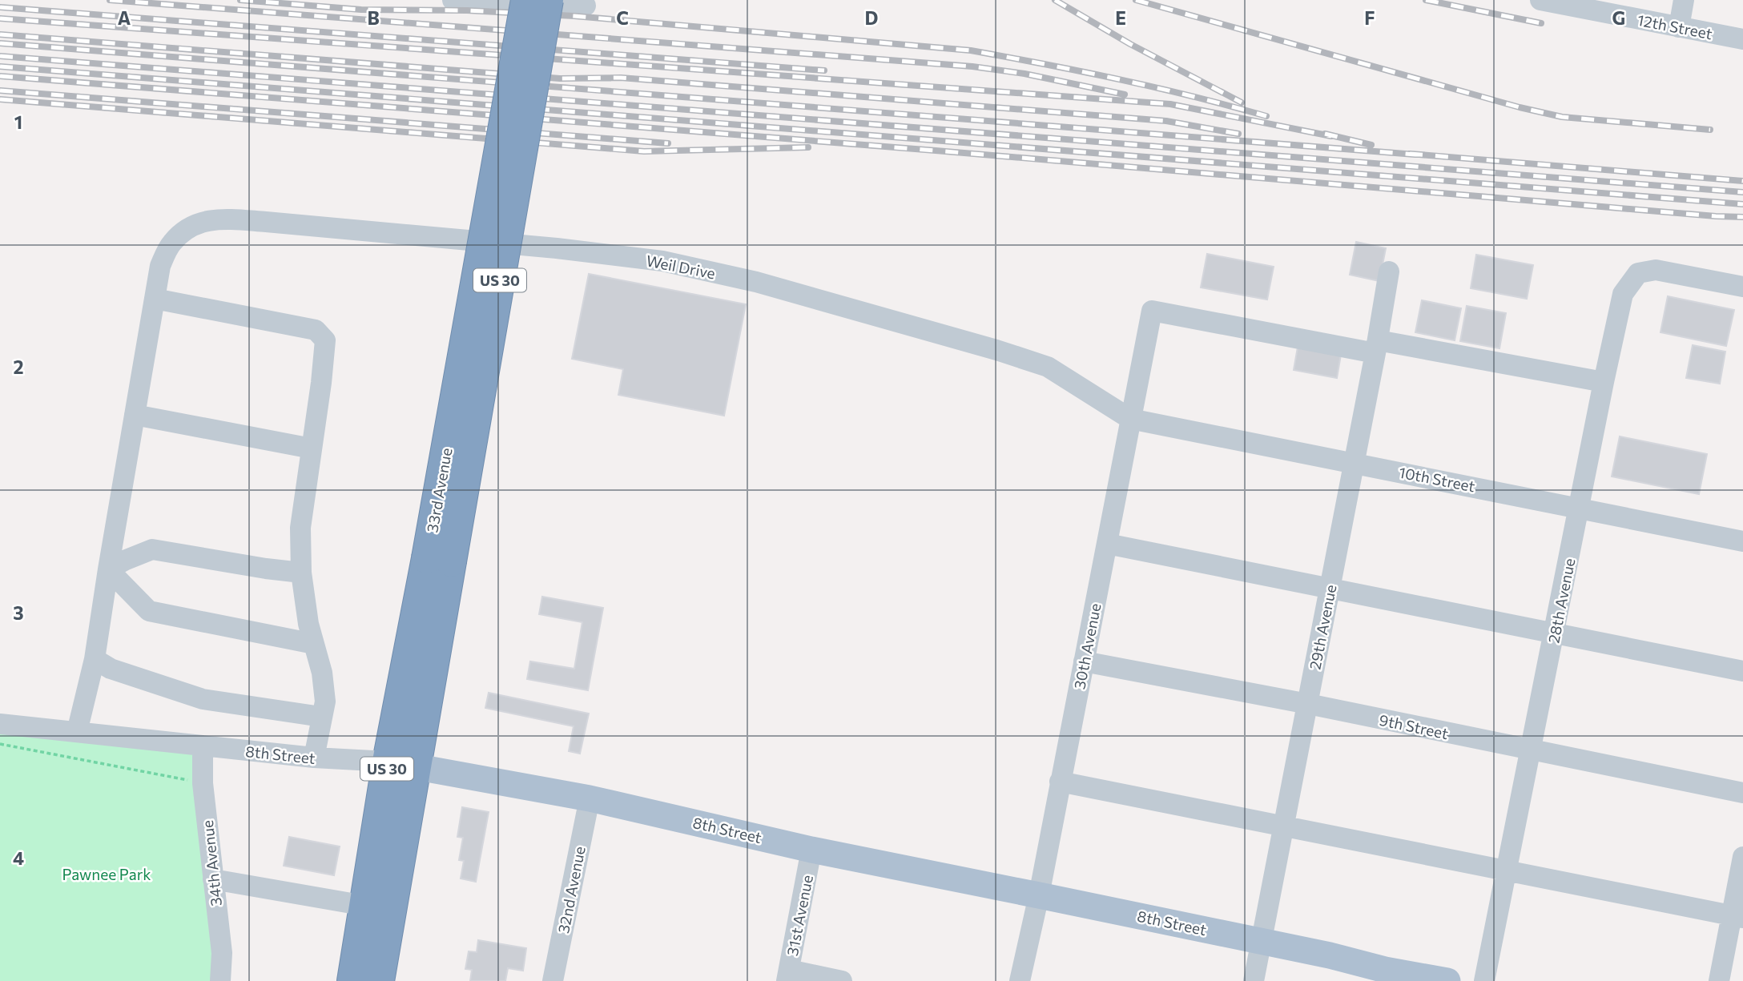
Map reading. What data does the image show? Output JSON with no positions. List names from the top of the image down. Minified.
{"streets":{"highway":["US 30","33rd Avenue"],"main road":["8th Street"],"street":["12th Street","Weil Drive","10th Street","28th Avenue","29th Avenue","30th Avenue","9th Street","34th Avenue","32nd Avenue","31st Avenue"]},"crossings":[["Weil Drive","10th Street"],["Weil Drive","30th Avenue"],["10th Street","28th Avenue"],["10th Street","29th Avenue"],["10th Street","30th Avenue"],["33rd Avenue","8th Street"],["28th Avenue","9th Street"],["29th Avenue","30th Avenue"],["29th Avenue","9th Street"],["29th Avenue","8th Street"],["30th Avenue","9th Street"],["30th Avenue","8th Street"],["8th Street","34th Avenue"],["8th Street","32nd Avenue"],["8th Street","31st Avenue"]],"parks":["Pawnee Park"],"grid":{"columns":["A","B","C","D","E","F","G"],"rows":["1","2","3","4"]}}
